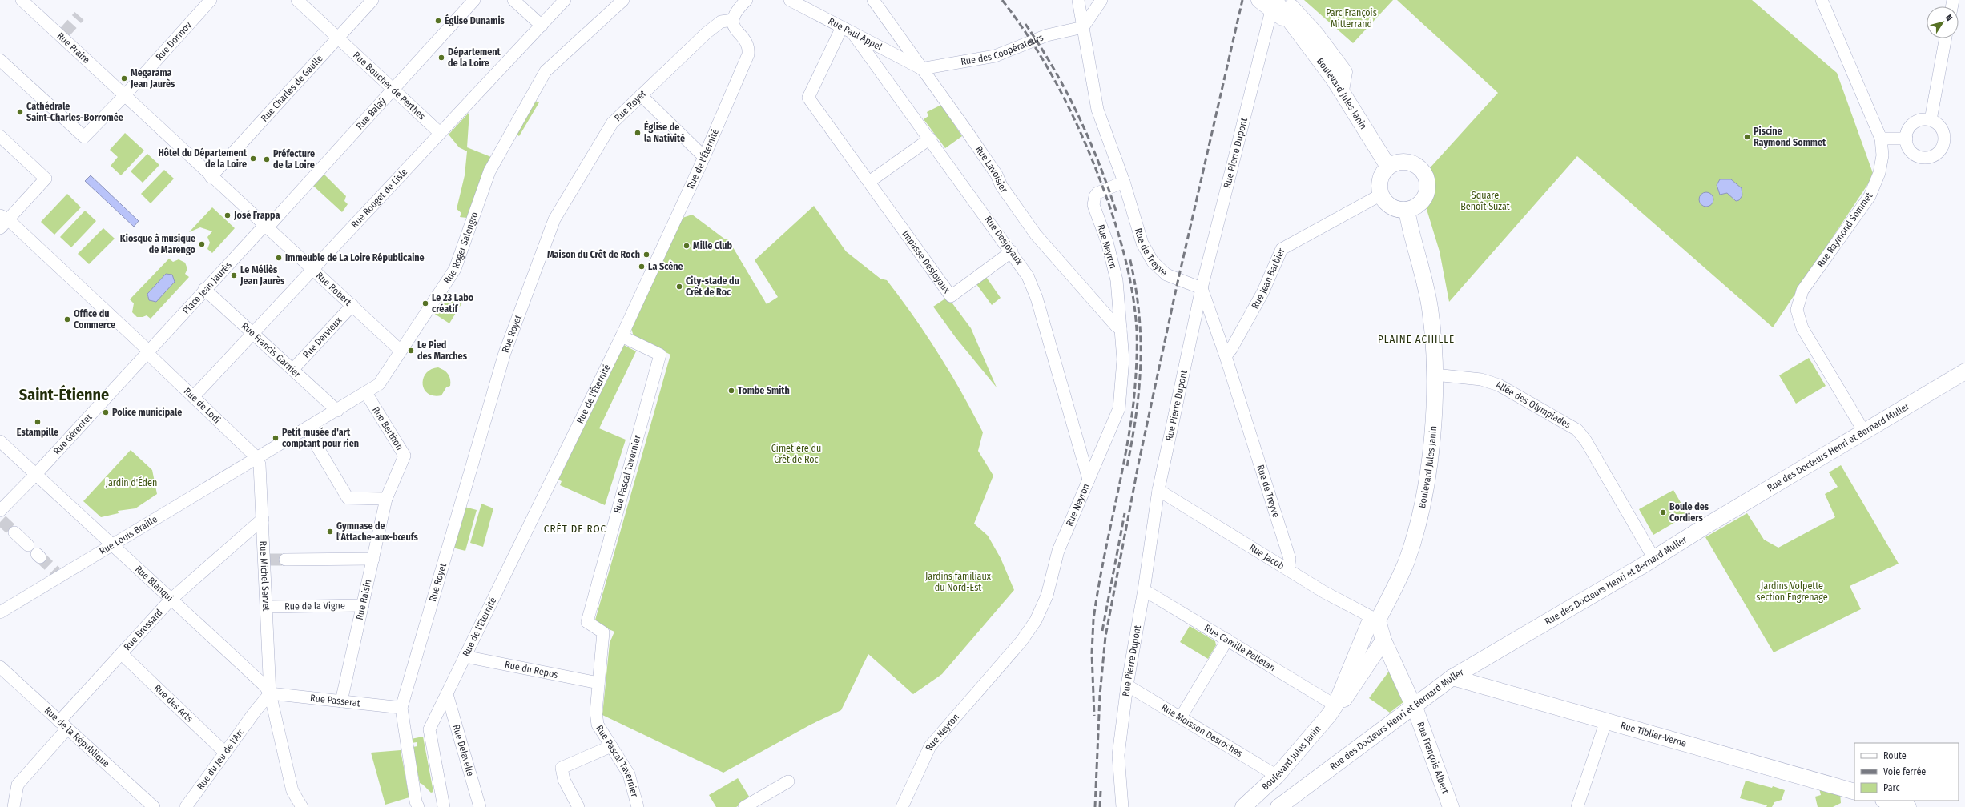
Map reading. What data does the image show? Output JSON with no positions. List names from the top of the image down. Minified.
{"streets":{"main road":["Boulevard Jules Janin","Rue des Docteurs Henri et Bernard Muller","Rue Tiblier-Verne","Rue François Albert"],"street":["Rue Paul Appel","Rue Dormoy","Rue Praire","Rue des Coopérateurs","Rue Boucher de Perthes","Rue Charles de Gaulle","Rue Royet","Rue Balaÿ","Rue Pierre Dupont","Rue de l'Éternité","Rue Lavoisier","Rue Rouget de Lisle","Rue Raymond Sommet","Rue Desjoyaux","Rue Neyron","Rue Roger Salengro","Rue de Treyve","Impasse Desjoyaux","Rue Jean Barbier","Place Jean Jaurès","Rue Robert","Rue Dervieux","Rue Francis Garnier","Rue de Lodi","Allée des Olympiades","Rue Berthon","Rue Gérentet","Rue Pascal Tavernier","Rue Louis Braille","Rue Jacob","Rue Michel Servet","Rue Blanqui","Rue Raisin","Rue de la Vigne","Rue Brossard","Rue Camille Pelletan","Rue du Repos","Rue Passerat","Rue des Arts","Rue Moisson Desroches","Rue de la République","Rue Delavelle","Rue du Jeu de l'Arc"]},"crossings":[["Rue Paul Appel","Rue des Coopérateurs"],["Rue Paul Appel","Rue Lavoisier"],["Rue Paul Appel","Rue Desjoyaux"],["Rue Paul Appel","Impasse Desjoyaux"],["Rue Dormoy","Rue Praire"],["Rue des Coopérateurs","Rue Lavoisier"],["Rue des Coopérateurs","Rue de Treyve"],["Rue Boucher de Perthes","Rue Charles de Gaulle"],["Rue Boucher de Perthes","Rue Balaÿ"],["Rue Boucher de Perthes","Rue Rouget de Lisle"],["Boulevard Jules Janin","Rue Pierre Dupont"],["Boulevard Jules Janin","Rue Jean Barbier"],["Boulevard Jules Janin","Allée des Olympiades"],["Boulevard Jules Janin","Rue Jacob"],["Boulevard Jules Janin","Rue Camille Pelletan"],["Boulevard Jules Janin","Rue Moisson Desroches"],["Boulevard Jules Janin","Rue François Albert"],["Rue Royet","Rue de l'Éternité"],["Rue Royet","Rue Passerat"],["Rue Balaÿ","Place Jean Jaurès"],["Rue Balaÿ","Rue Robert"],["Rue Pierre Dupont","Rue de Treyve"],["Rue Pierre Dupont","Rue Jacob"],["Rue Pierre Dupont","Rue Camille Pelletan"],["Rue Pierre Dupont","Rue Moisson Desroches"],["Rue de l'Éternité","Rue Pascal Tavernier"],["Rue de l'Éternité","Rue du Repos"],["Rue de l'Éternité","Rue Delavelle"],["Rue Lavoisier","Rue Neyron"],["Rue Rouget de Lisle","Rue Robert"],["Rue Rouget de Lisle","Rue Francis Garnier"],["Rue Rouget de Lisle","Rue de Lodi"],["Rue Raymond Sommet","Rue des Docteurs Henri et Bernard Muller"],["Rue Desjoyaux","Rue Neyron"],["Rue Desjoyaux","Impasse Desjoyaux"],["Rue Neyron","Rue de Treyve"],["Rue Roger Salengro","Rue Robert"],["Rue Roger Salengro","Rue Francis Garnier"],["Rue Roger Salengro","Rue de Lodi"],["Rue Roger Salengro","Rue Berthon"],["Rue Roger Salengro","Rue Louis Braille"],["Rue Roger Salengro","Rue Michel Servet"],["Rue de Treyve","Rue Jean Barbier"],["Rue de Treyve","Rue Jacob"],["Place Jean Jaurès","Rue Robert"],["Place Jean Jaurès","Rue Francis Garnier"],["Place Jean Jaurès","Rue de Lodi"],["Place Jean Jaurès","Rue Gérentet"],["Rue Robert","Rue Dervieux"],["Rue Dervieux","Rue Francis Garnier"],["Rue de Lodi","Rue Gérentet"],["Rue de Lodi","Rue Louis Braille"],["Rue de Lodi","Rue Michel Servet"],["Allée des Olympiades","Rue des Docteurs Henri et Bernard Muller"],["Rue Berthon","Rue Raisin"],["Rue Gérentet","Rue Blanqui"],["Rue des Docteurs Henri et Bernard Muller","Rue Tiblier-Verne"],["Rue des Docteurs Henri et Bernard Muller","Rue François Albert"],["Rue Pascal Tavernier","Rue du Repos"],["Rue Louis Braille","Rue Michel Servet"],["Rue Louis Braille","Rue Blanqui"],["Rue Jacob","Rue François Albert"],["Rue Michel Servet","Rue Blanqui"],["Rue Michel Servet","Rue de la Vigne"],["Rue Michel Servet","Rue Brossard"],["Rue Michel Servet","Rue Passerat"],["Rue Michel Servet","Rue du Jeu de l'Arc"],["Rue Blanqui","Rue Brossard"],["Rue Blanqui","Rue Passerat"],["Rue Blanqui","Rue du Jeu de l'Arc"],["Rue Raisin","Rue de la Vigne"],["Rue Raisin","Rue Passerat"],["Rue Brossard","Rue des Arts"],["Rue Brossard","Rue de la République"],["Rue Passerat","Rue du Jeu de l'Arc"],["Rue des Arts","Rue du Jeu de l'Arc"]],"districts":["PLAINE ACHILLE","Saint-Étienne","CRÊT DE ROC"],"parks":["Parc François Mitterrand","Square Benoît Suzat","Cimetière du Crêt de Roc","Jardin d'Éden","Jardins familiaux du Nord-Est","Jardins Volpette section Engrenage"],"places":["Église Dunamis","Département de la Loire","Megarama Jean Jaurès","Cathédrale Saint-Charles-Borromée","Église de la Nativité","Piscine Raymond Sommet","Hôtel du Département de la Loire","Préfecture de la Loire","José Frappa","Kiosque à musique de Marengo","Mille Club","Maison du Crêt de Roch","Immeuble de La Loire Républicaine","La Scène","Le Méliès Jean Jaurès","City-stade du Crêt de Roc","Le 23 Labo créatif","Office du Commerce","Le Pied des Marches","Tombe Smith","Police municipale","Estampille","Petit musée d'art comptant pour rien","Boule des Cordiers","Gymnase de l'Attache-aux-bœufs"],"legend":["Route","Voie ferrée","Parc"],"north":"top right"}
